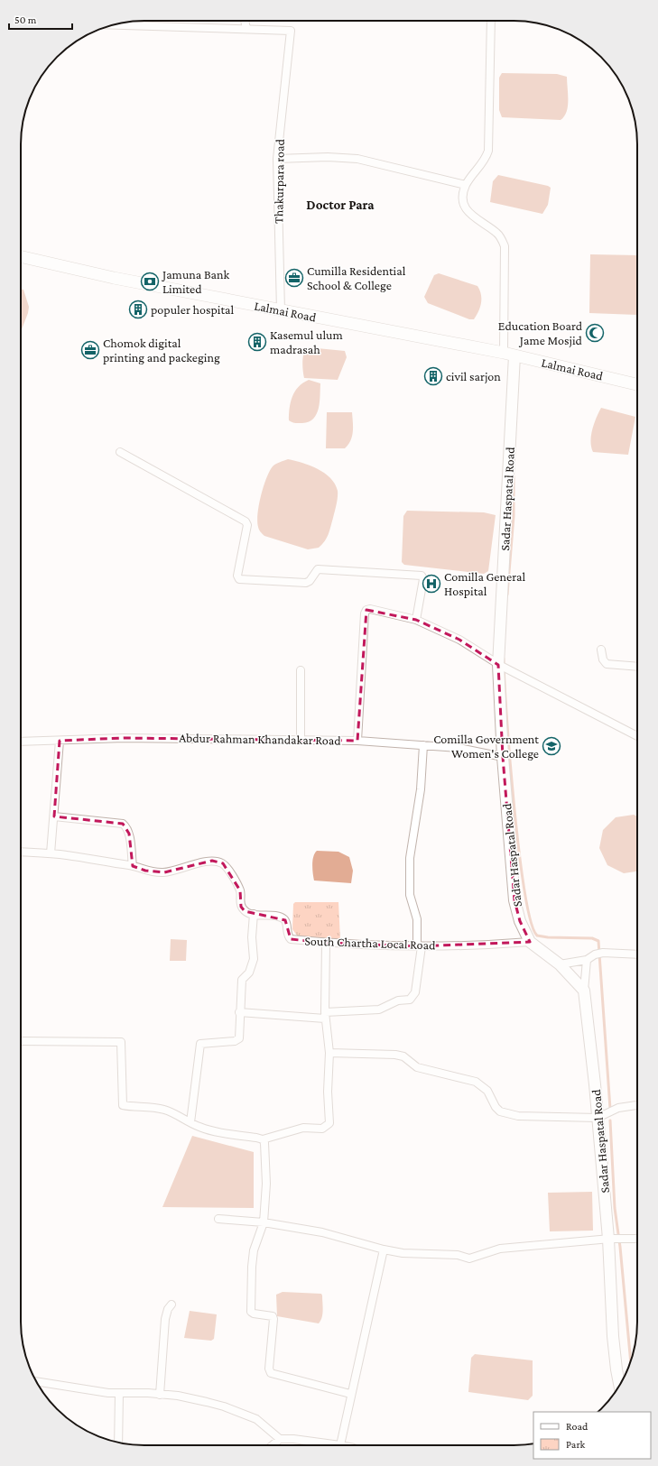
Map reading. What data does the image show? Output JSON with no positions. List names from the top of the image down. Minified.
{"streets":{"main road":["Lalmai Road"],"street":["Thakurpara road","Sadar Haspatal Road","Abdur Rahman Khandakar Road","South Chartha Local Road"]},"crossings":[["Thakurpara road","Lalmai Road"],["Lalmai Road","Sadar Haspatal Road"],["Sadar Haspatal Road","Abdur Rahman Khandakar Road"],["Sadar Haspatal Road","South Chartha Local Road"]],"districts":["Doctor Para"],"places":{"office":["Cumilla Residential School & College","Chomok digital printing and packeging"],"bank":["Jamuna Bank Limited"],"building":["populer hospital","Kasemul ulum madrasah","civil sarjon"],"mosque":["Education Board Jame Mosjid"],"hospital":["Comilla General Hospital"],"school or university":["Comilla Government Women's College"]},"legend":["Road","Park"],"scale_bar":"50 m"}
